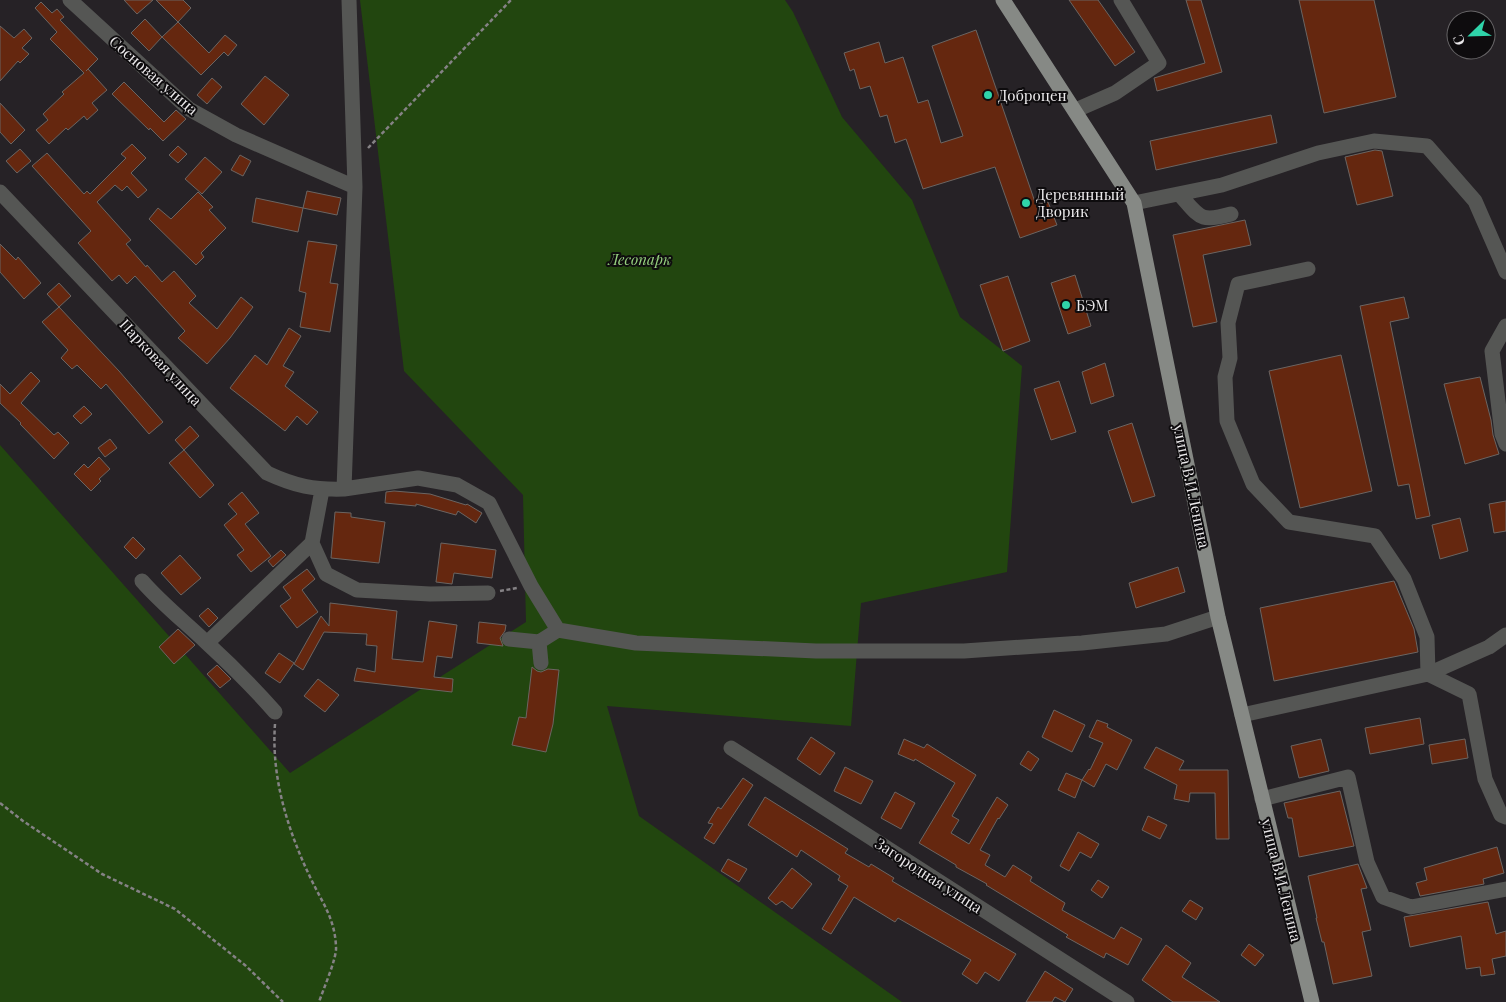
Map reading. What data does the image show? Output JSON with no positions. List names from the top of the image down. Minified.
{"streets":{"main road":["улица В.И.Ленина"],"street":["Сосновая улица","Парковая улица","Загородная улица"]},"parks":["Лесопарк"],"places":["Доброцен","Деревянный Дворик","БЭМ"],"north":"bottom left"}
